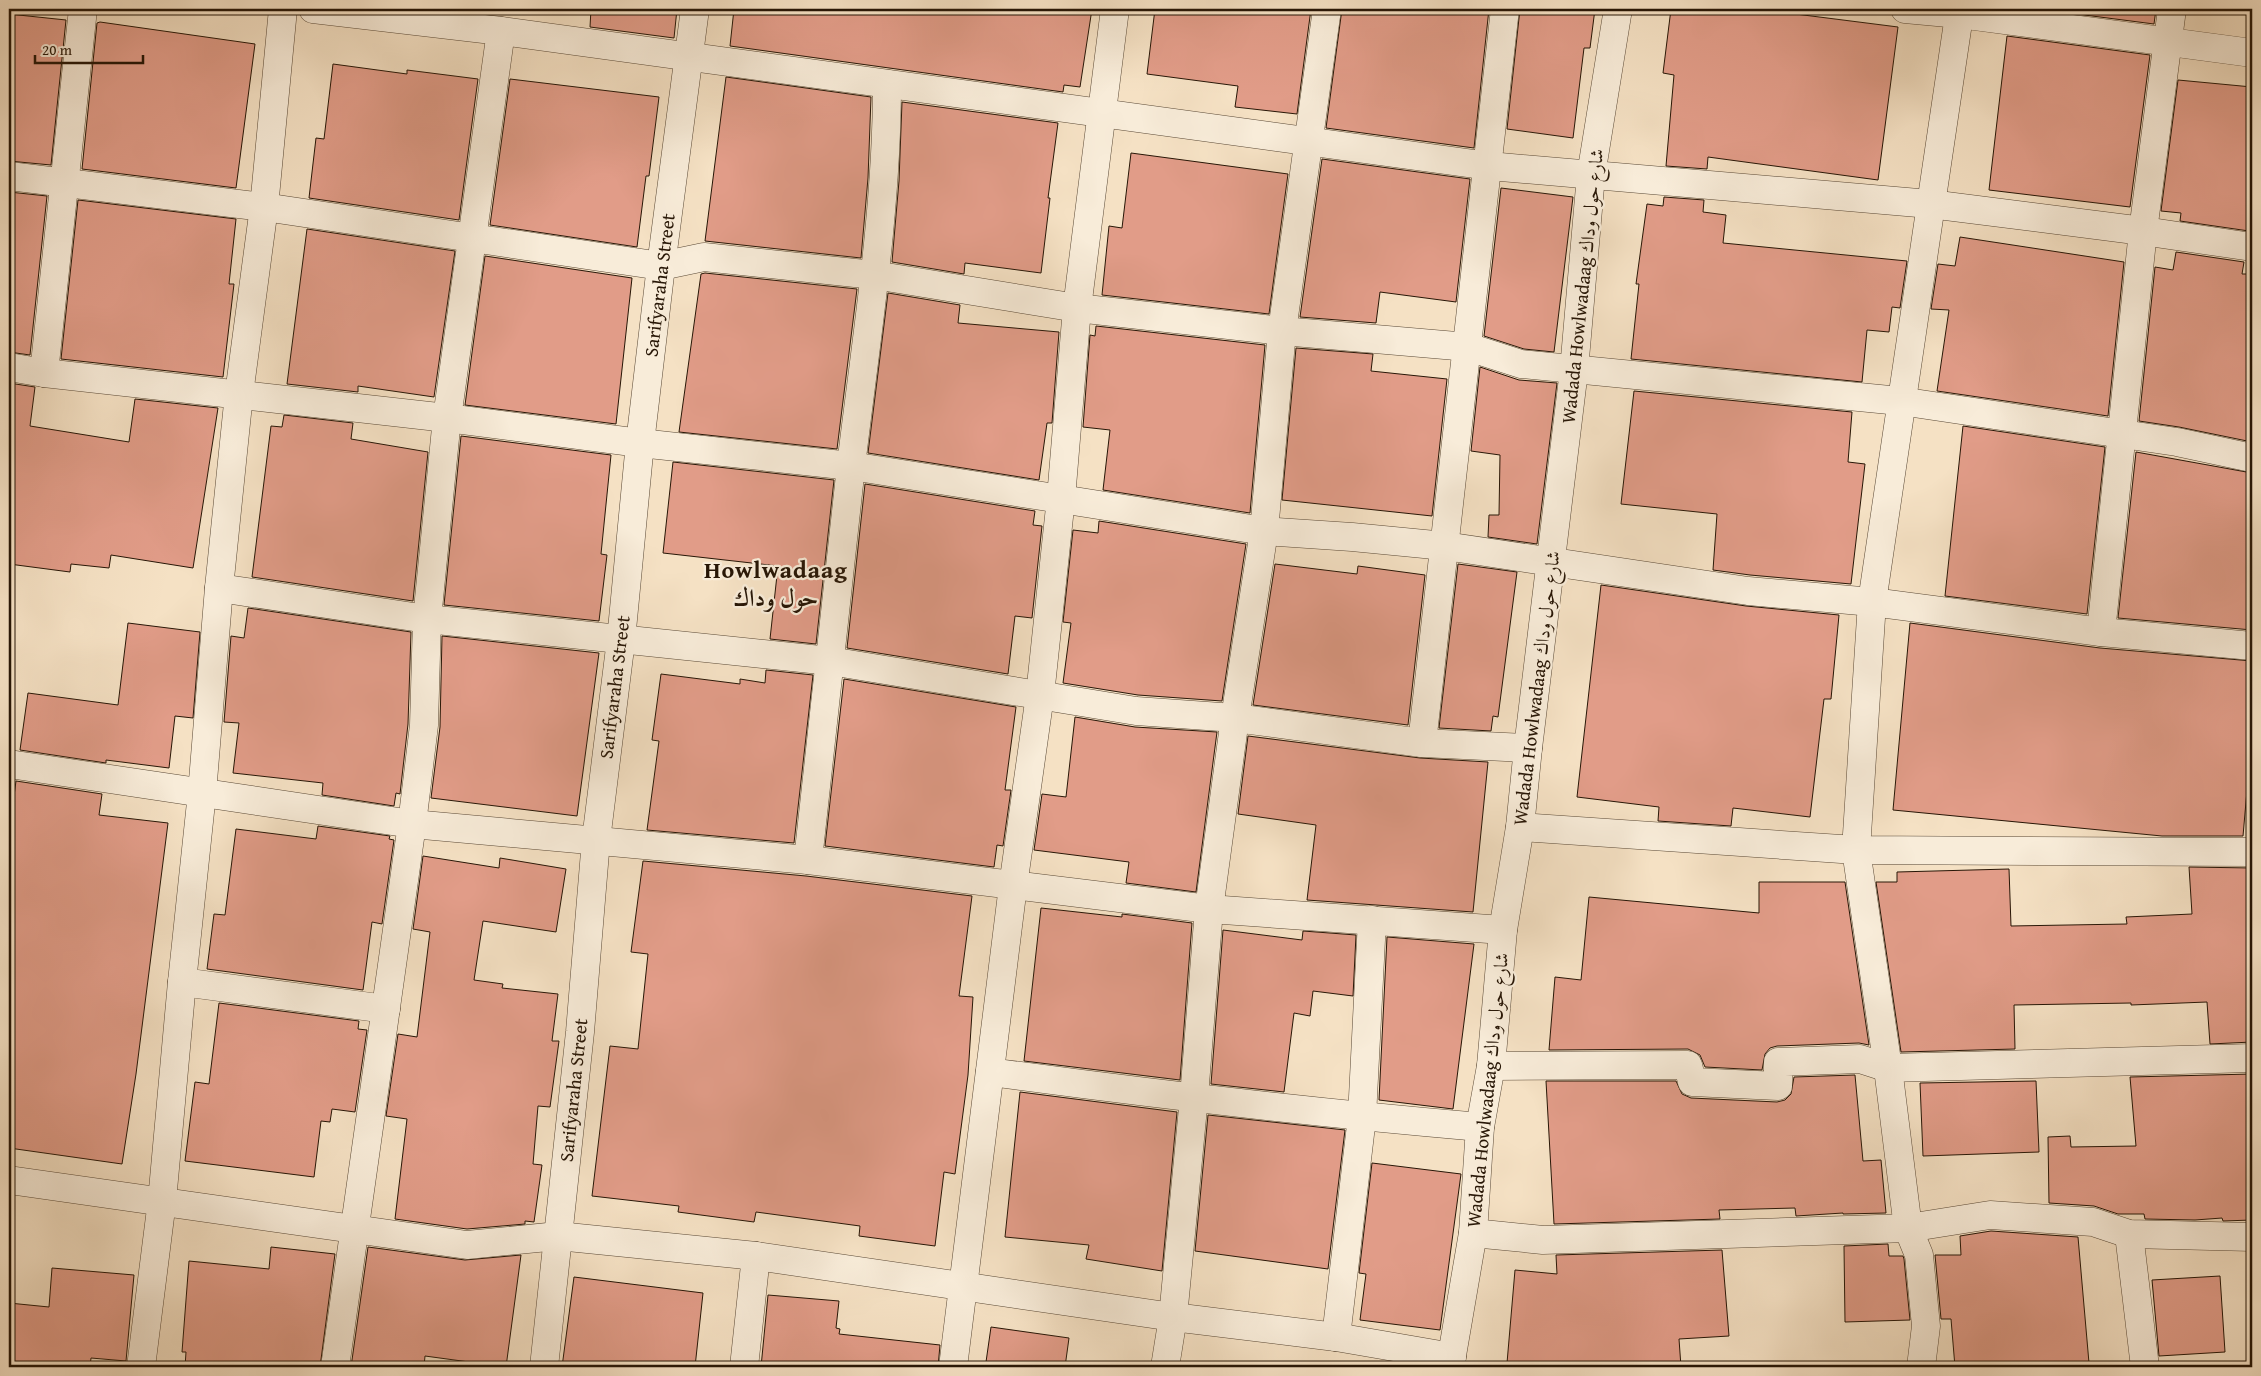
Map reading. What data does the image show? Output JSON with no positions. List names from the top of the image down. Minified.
{"streets":{"street":["Sarifyaraha Street","Wadada Howlwadaag شارع حول وداك"]},"districts":["Howlwadaag حول وداك"],"scale_bar":"20 m"}
